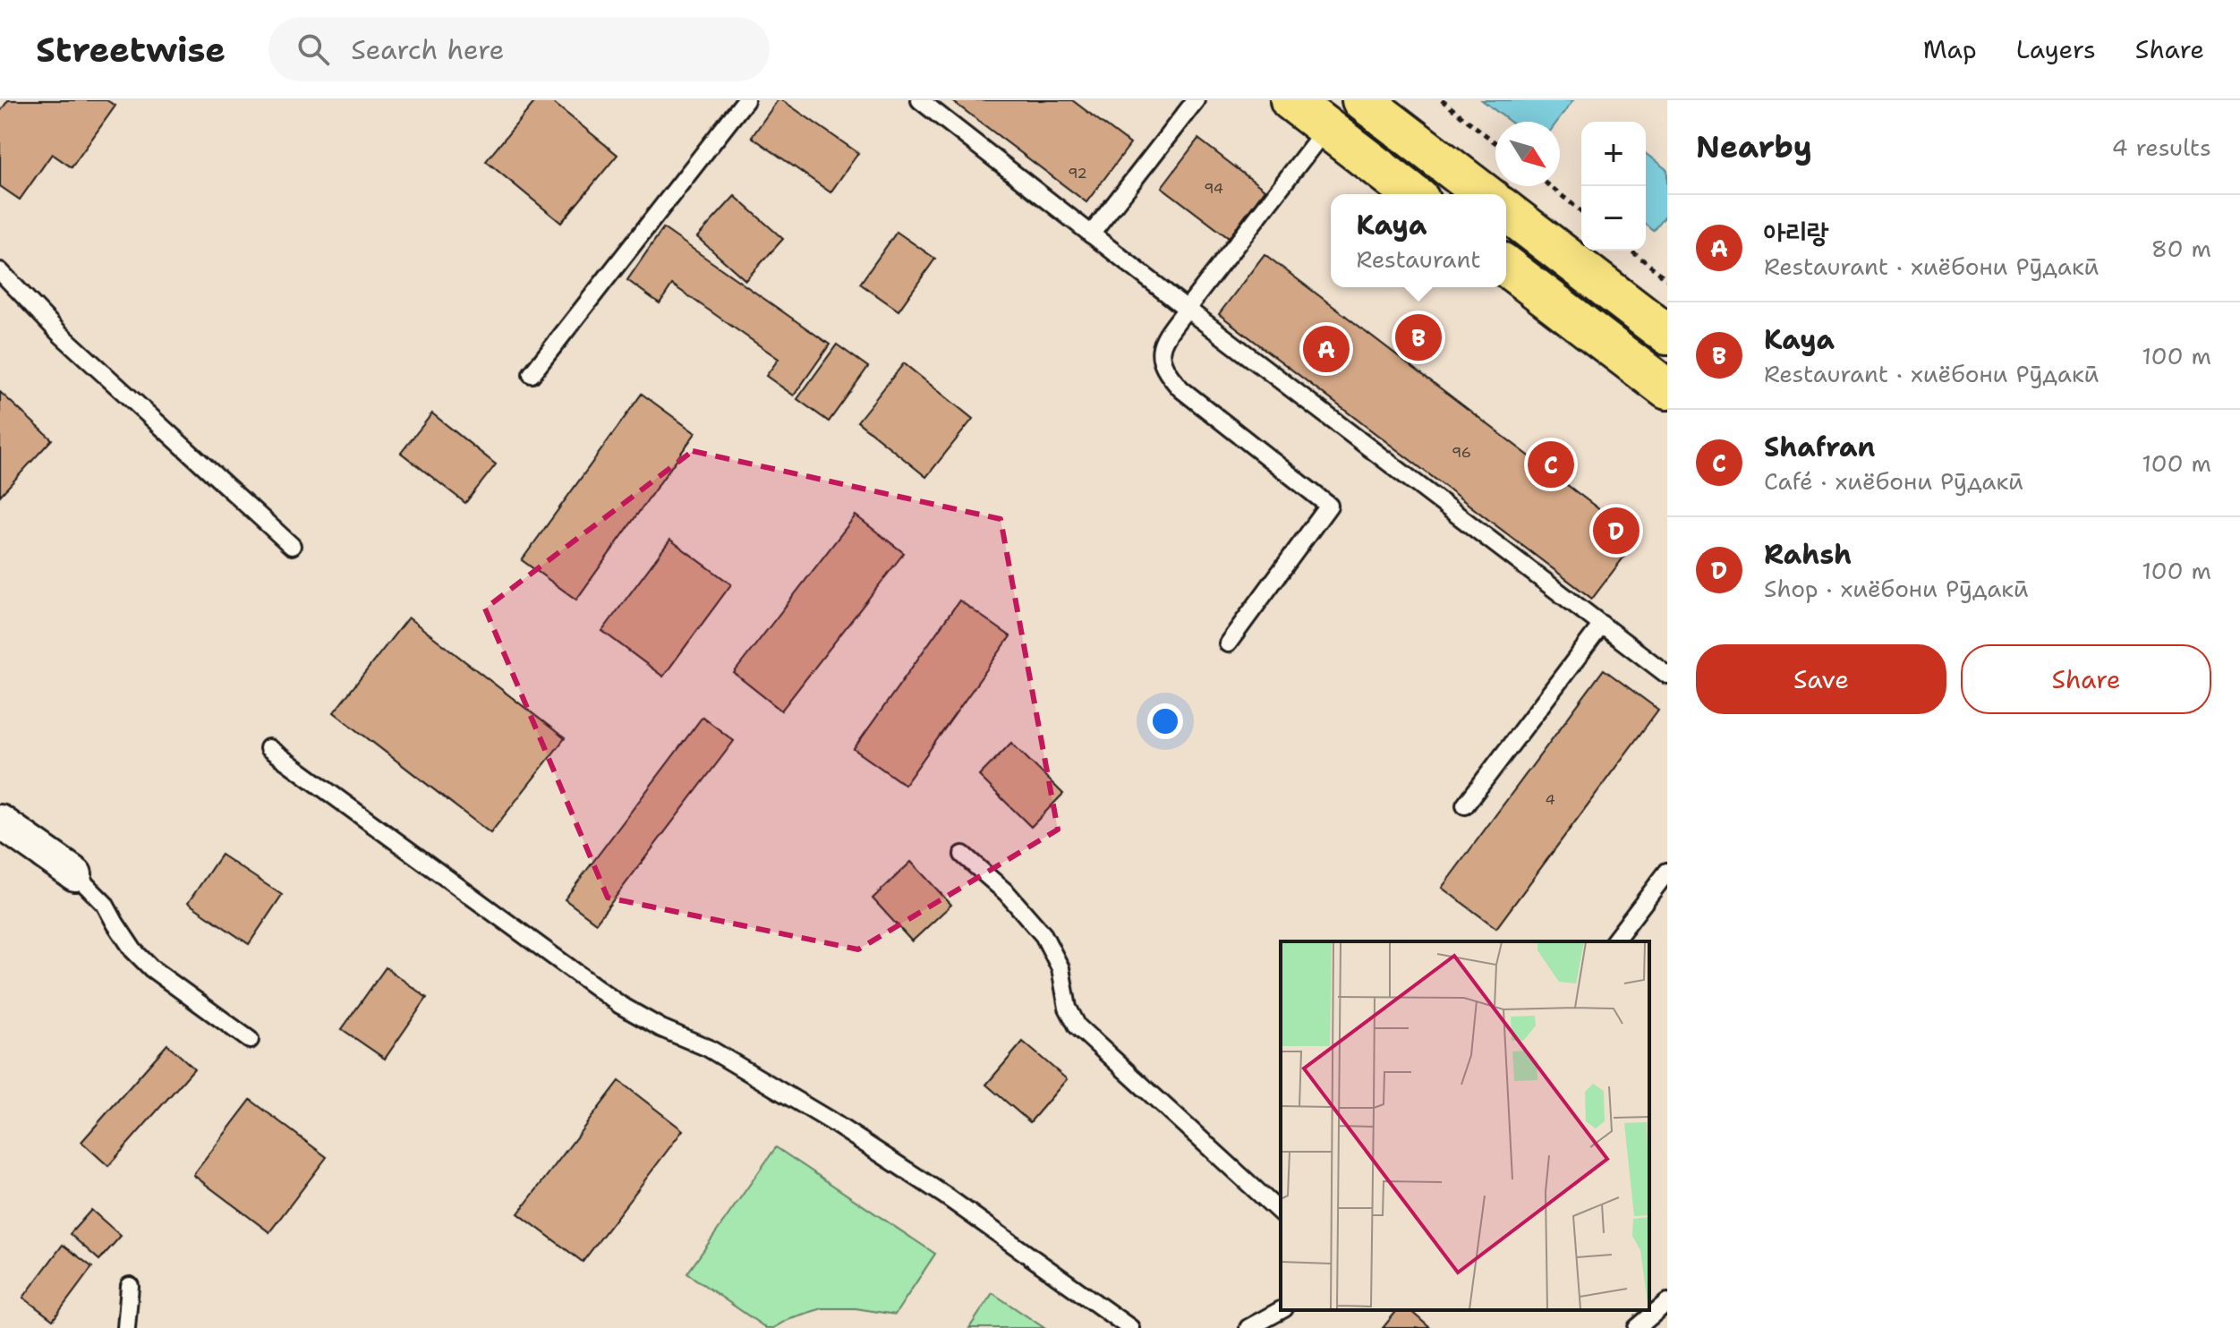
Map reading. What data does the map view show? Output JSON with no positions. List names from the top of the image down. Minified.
{"house_numbers":["92","94","96","4"],"north":"bottom right","page":{"header":"Streetwise","search":"Search here","nav":["Map","Layers","Share"],"heading":["Nearby","4 results"],"map_buttons":["+","−"],"list":[{"mark":"A","name":"아리랑","note":"Restaurant · хиёбони Рӯдакӣ","value":"80 m"},{"mark":"B","name":"Kaya","note":"Restaurant · хиёбони Рӯдакӣ","value":"100 m"},{"mark":"C","name":"Shafran","note":"Café · хиёбони Рӯдакӣ","value":"100 m"},{"mark":"D","name":"Rahsh","note":"Shop · хиёбони Рӯдакӣ","value":"100 m"}],"popup":["Kaya","Restaurant"],"pins":["B","A","C","D"],"buttons":["Save","Share"]}}
